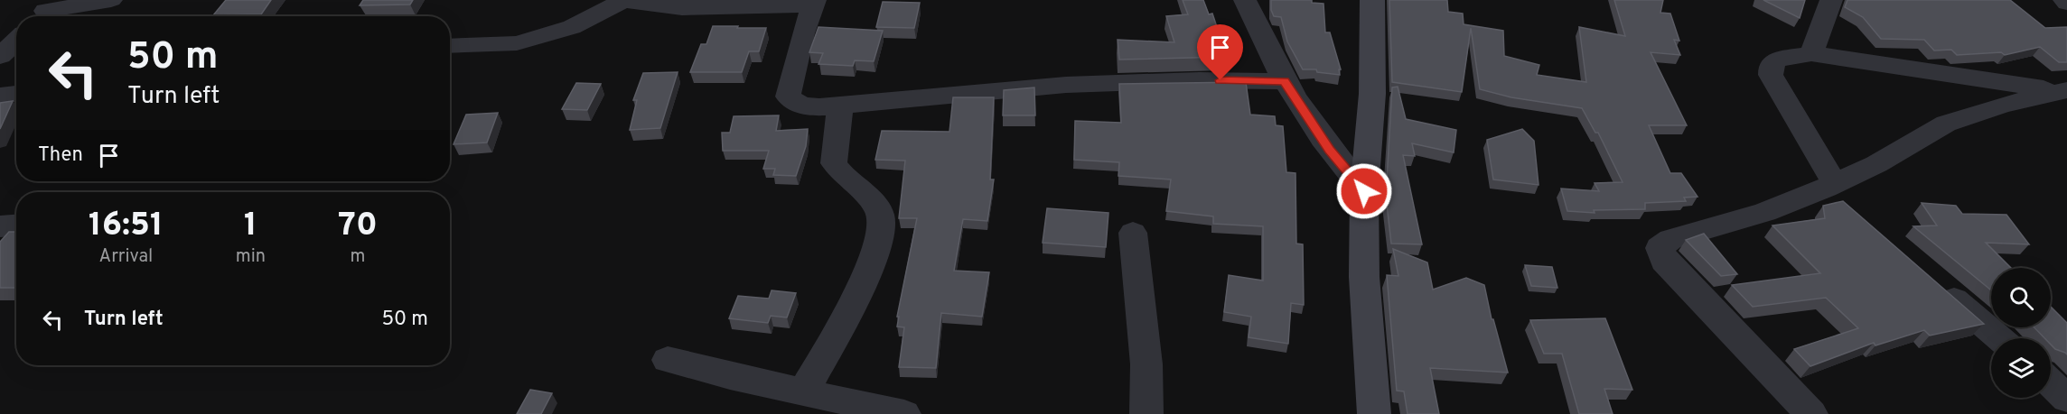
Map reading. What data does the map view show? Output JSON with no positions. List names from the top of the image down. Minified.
{"page":{"turn":["50 m","Turn left"],"then":"Then","eta":["16:51","Arrival","1","min","70","m"],"list":[{"name":"Turn left","value":"50 m"}]}}
